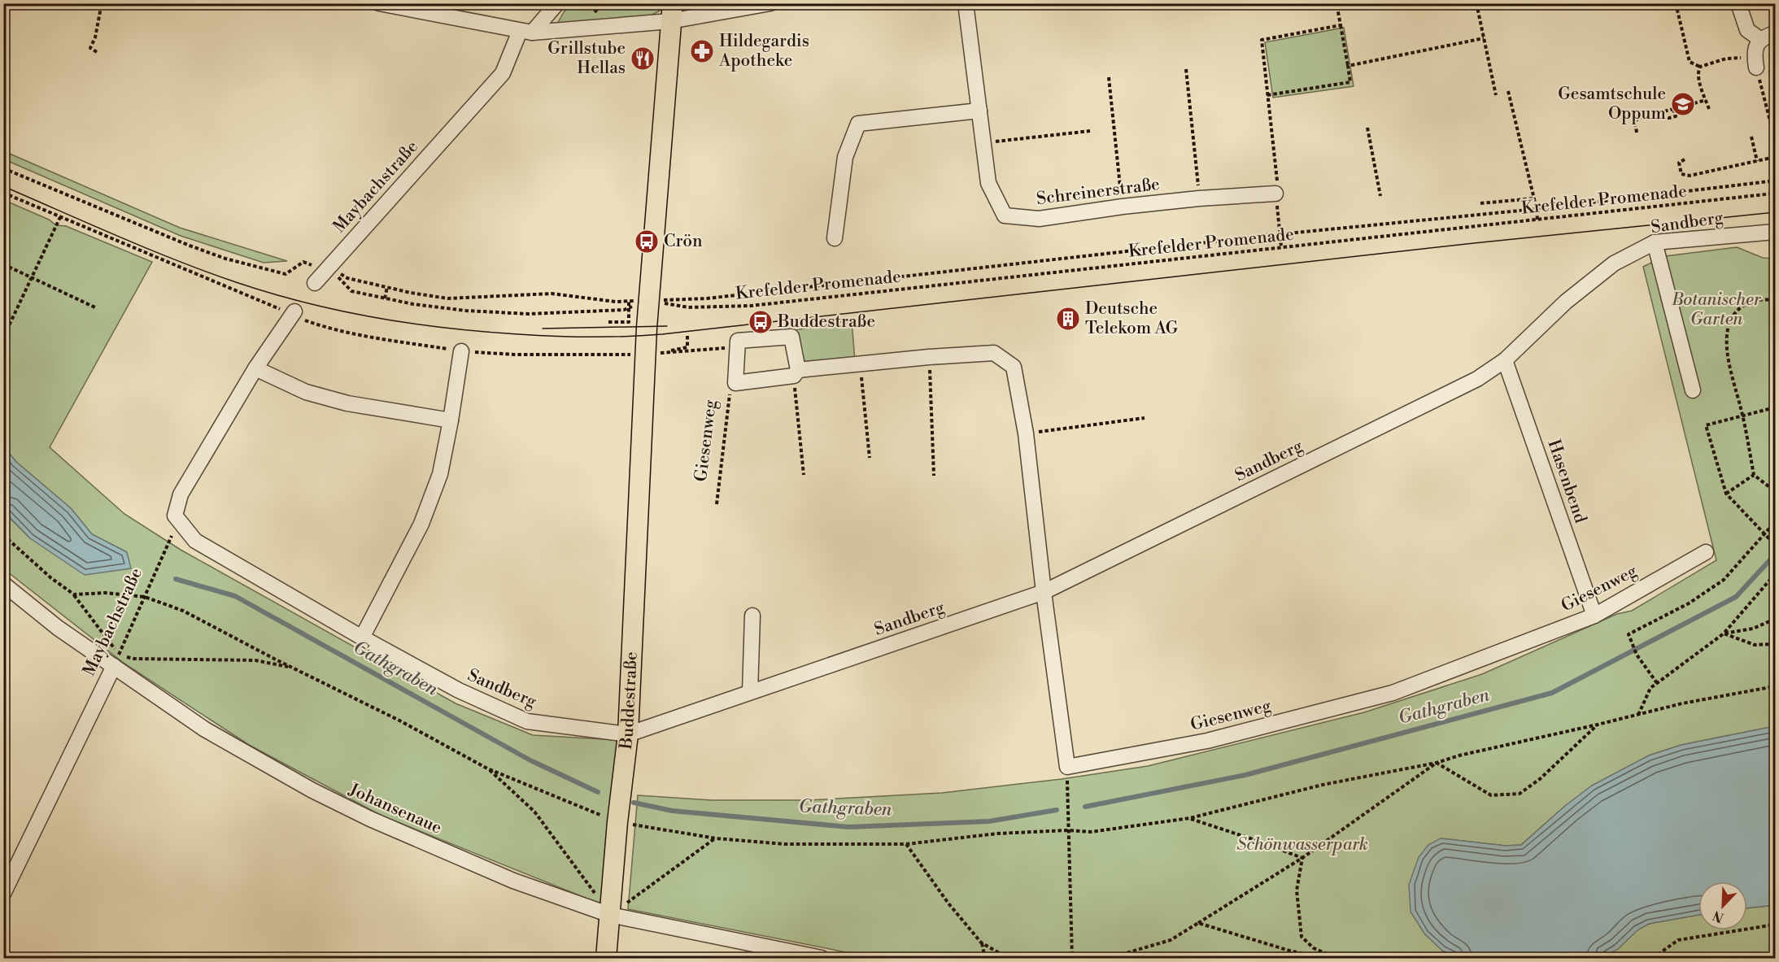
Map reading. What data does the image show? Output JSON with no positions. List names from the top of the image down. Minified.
{"streets":{"main road":["Buddestraße"],"street":["Maybachstraße","Schreinerstraße","Sandberg","Giesenweg","Hasenbend","Johansenaue"],"path":["Krefelder Promenade"]},"crossings":[["Maybachstraße","Sandberg"],["Maybachstraße","Johansenaue"],["Krefelder Promenade","Buddestraße"],["Sandberg","Giesenweg"],["Sandberg","Hasenbend"],["Sandberg","Buddestraße"],["Giesenweg","Hasenbend"],["Buddestraße","Johansenaue"]],"water":["Gathgraben"],"parks":["Botanischer Garten","Schönwasserpark"],"places":{"pharmacy":["Hildegardis Apotheke"],"restaurant":["Grillstube Hellas"],"school or university":["Gesamtschule Oppum"],"bus stop":["Crön","Buddestraße"],"building":["Deutsche Telekom AG"]},"north":"bottom left"}
